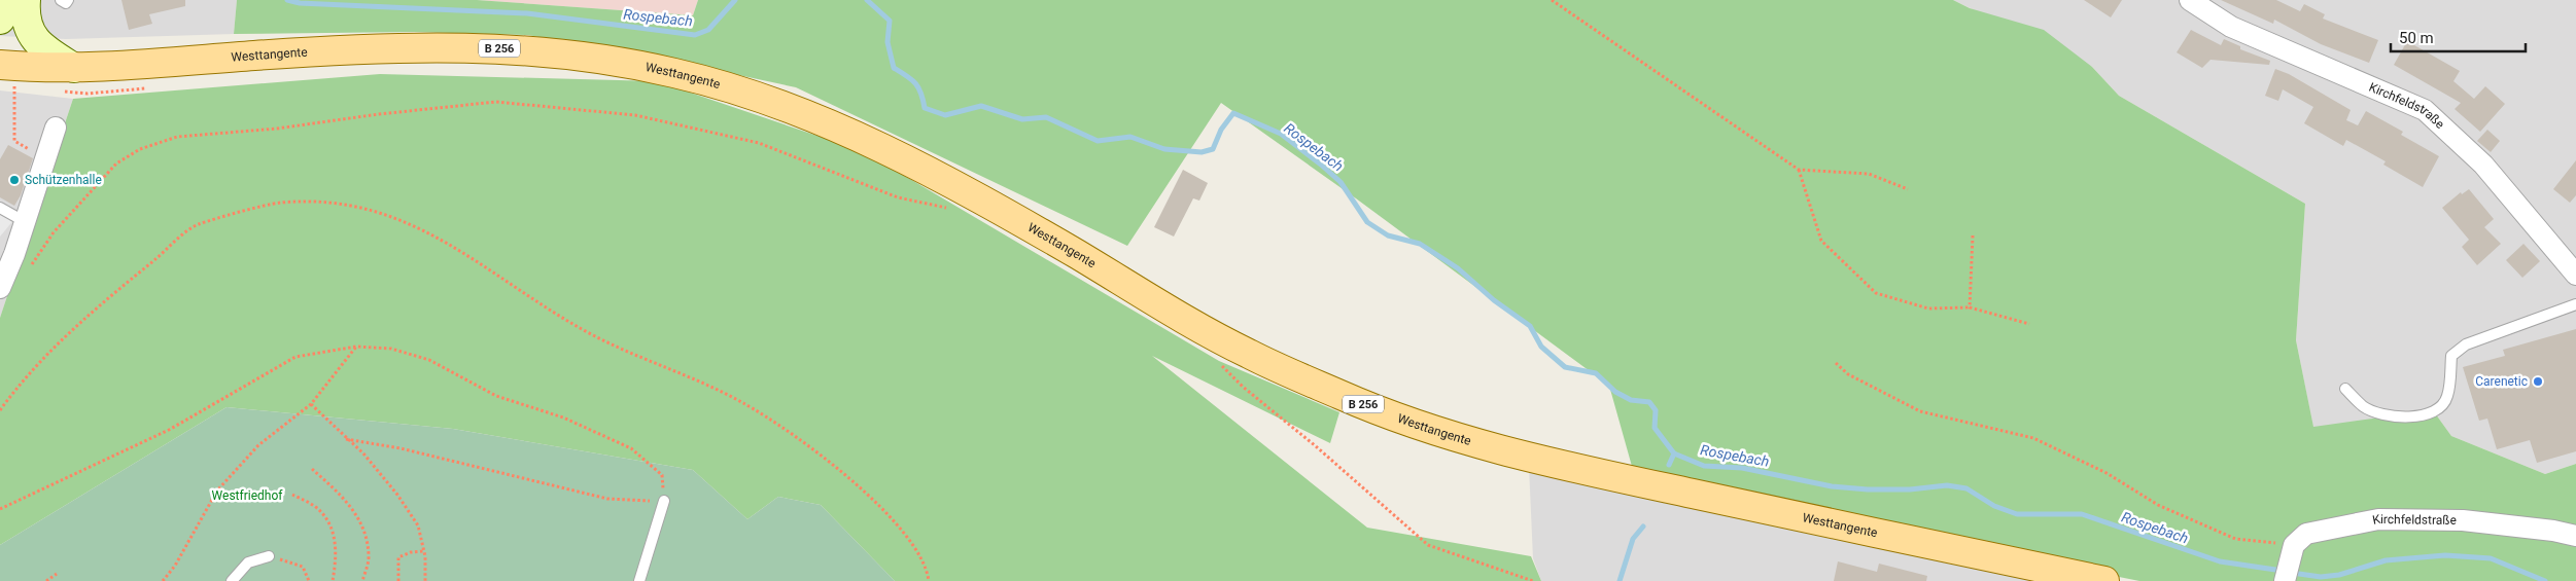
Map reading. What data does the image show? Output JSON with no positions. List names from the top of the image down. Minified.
{"streets":{"main road":["B 256","Westtangente"],"street":["Kirchfeldstraße"]},"water":["Rospebach"],"parks":["Westfriedhof"],"places":["Schützenhalle","Carenetic"],"scale_bar":"50 m"}
